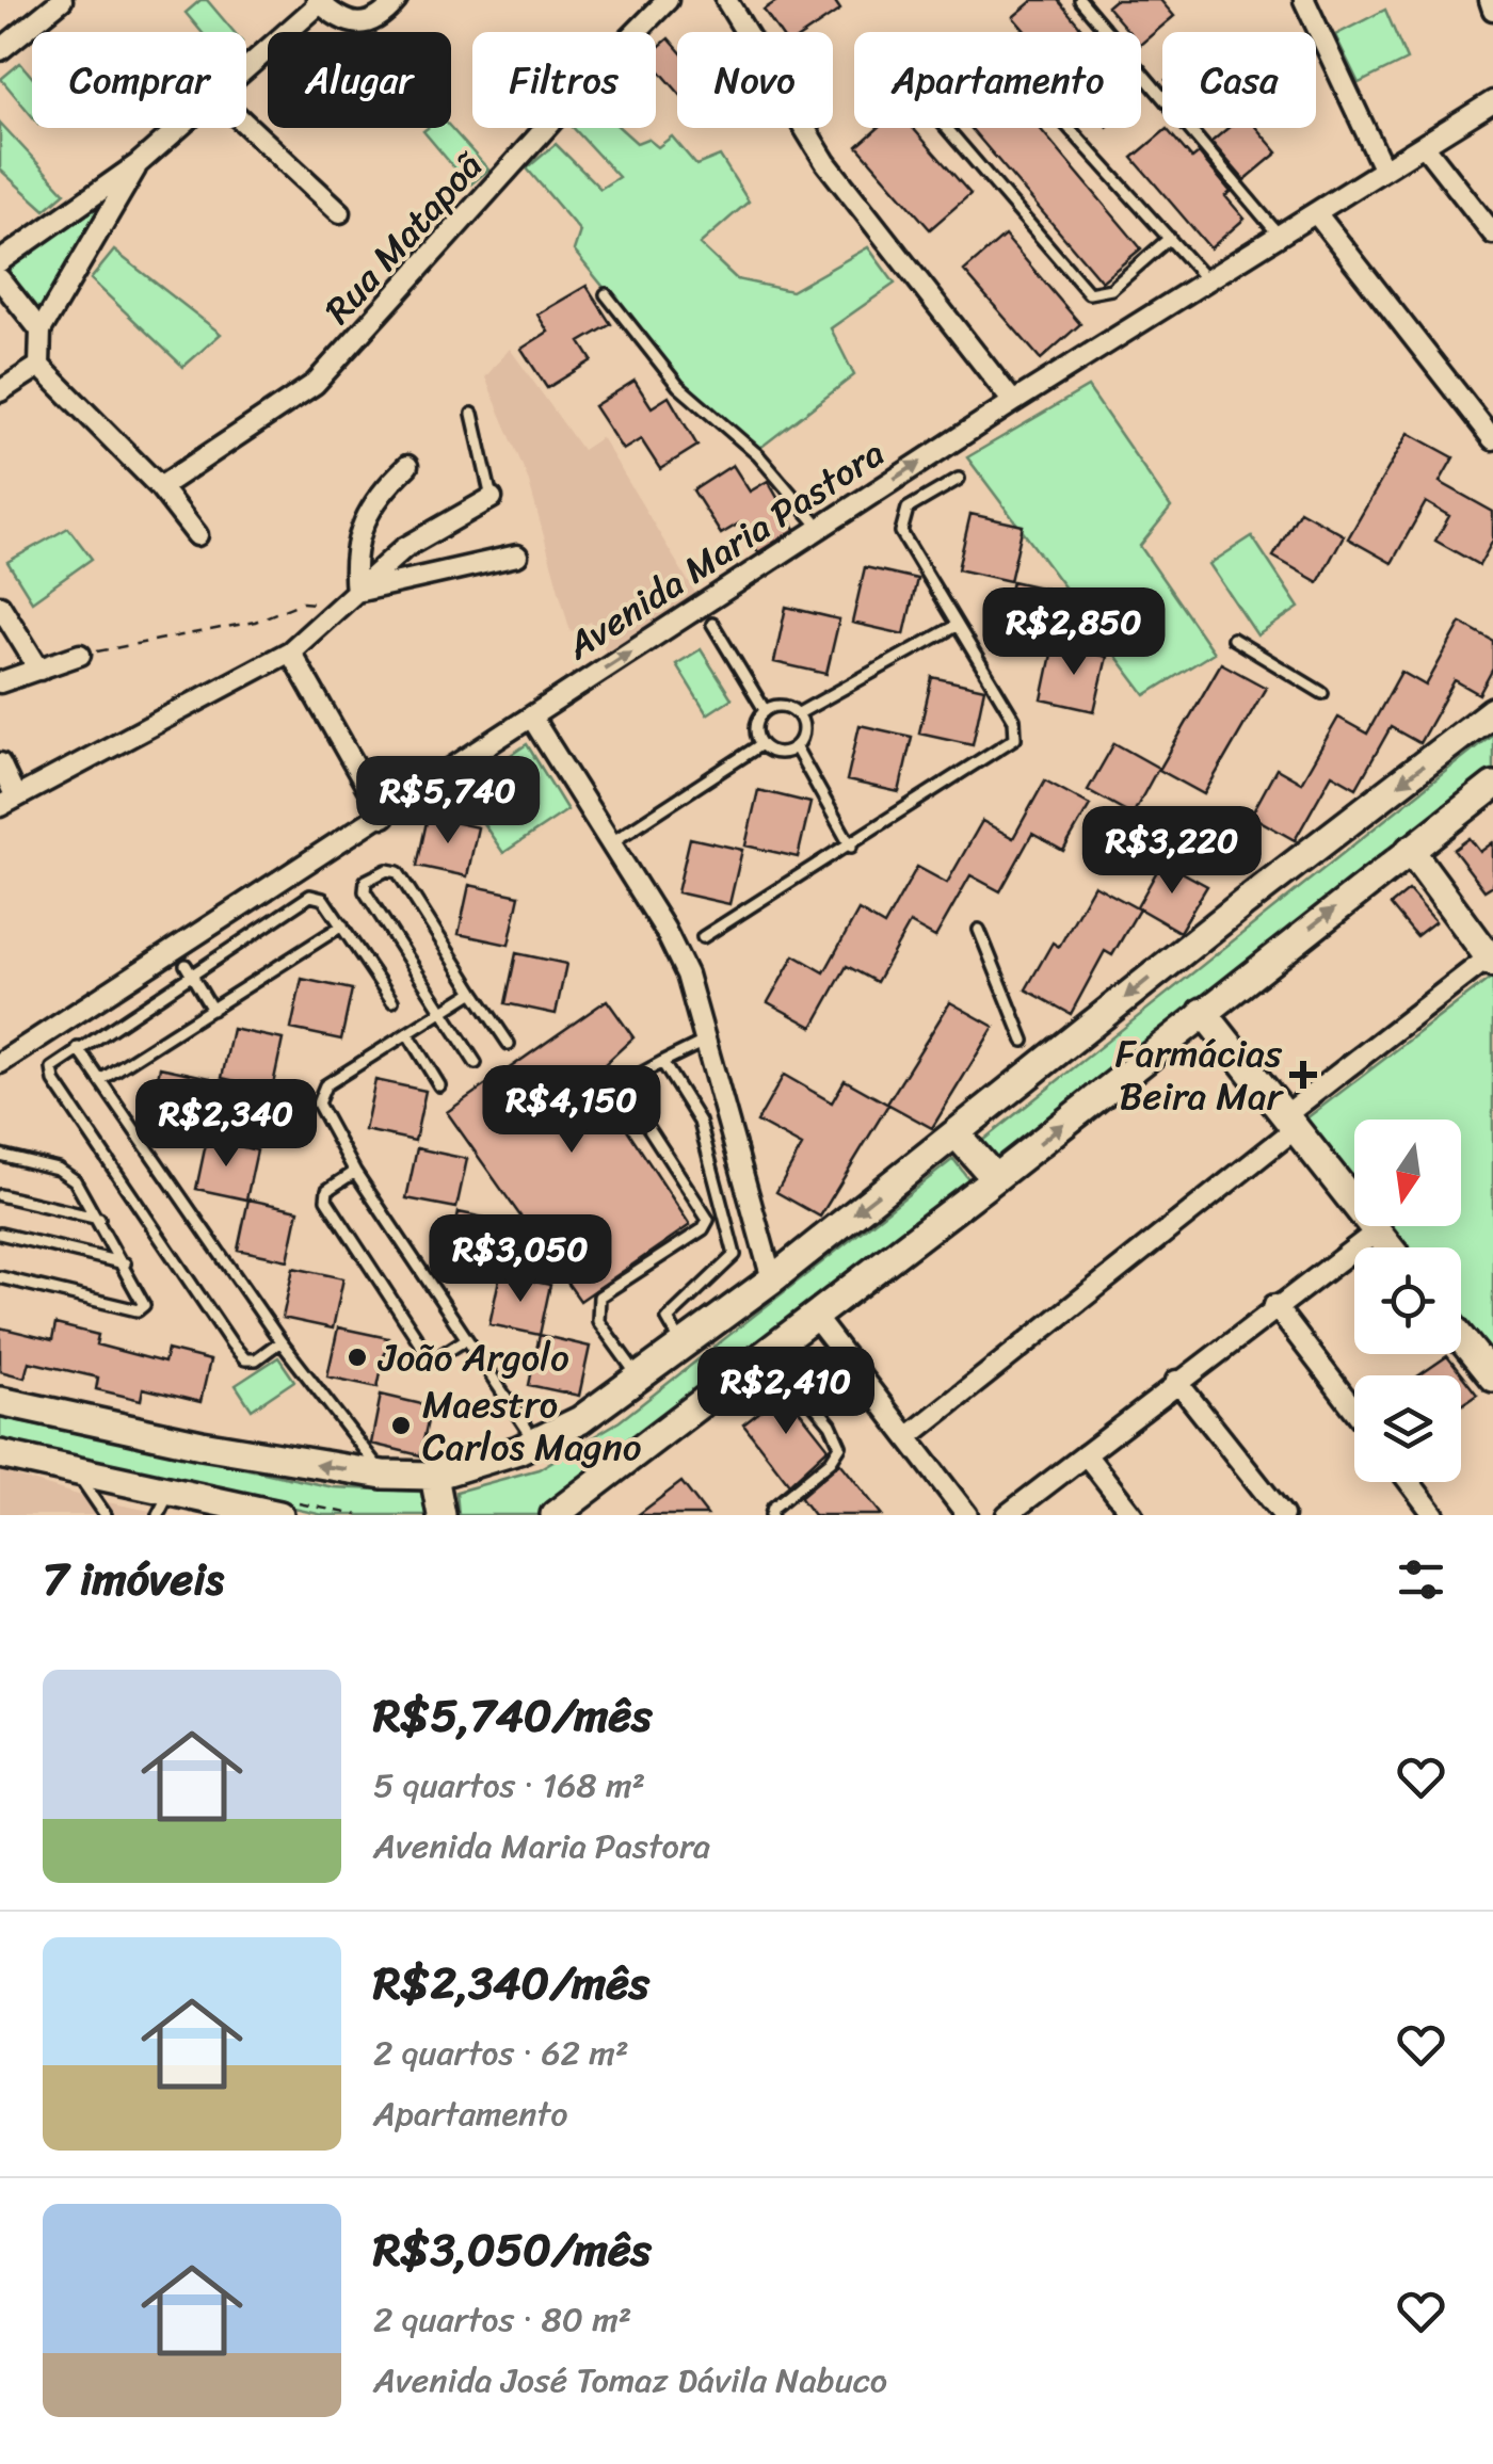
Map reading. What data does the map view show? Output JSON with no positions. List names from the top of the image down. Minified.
{"streets":{"street":["Rua Matapoã","Avenida Maria Pastora"]},"places":{"health":["Farmácias Beira Mar"],"other":["João Argolo","Maestro Carlos Magno"]},"north":"bottom","page":{"chip":["Comprar","Alugar","Filtros","Novo","Apartamento","Casa"],"price":["R$2,850","R$5,740","R$3,220","R$4,150","R$2,340","R$3,050","R$2,410"],"heading":"7 imóveis","list":[{"name":"R$5,740/mês","note":"5 quartos · 168 m² · Avenida Maria Pastora"},{"name":"R$2,340/mês","note":"2 quartos · 62 m² · Apartamento"},{"name":"R$3,050/mês","note":"2 quartos · 80 m² · Avenida José Tomaz Dávila Nabuco"}]}}
